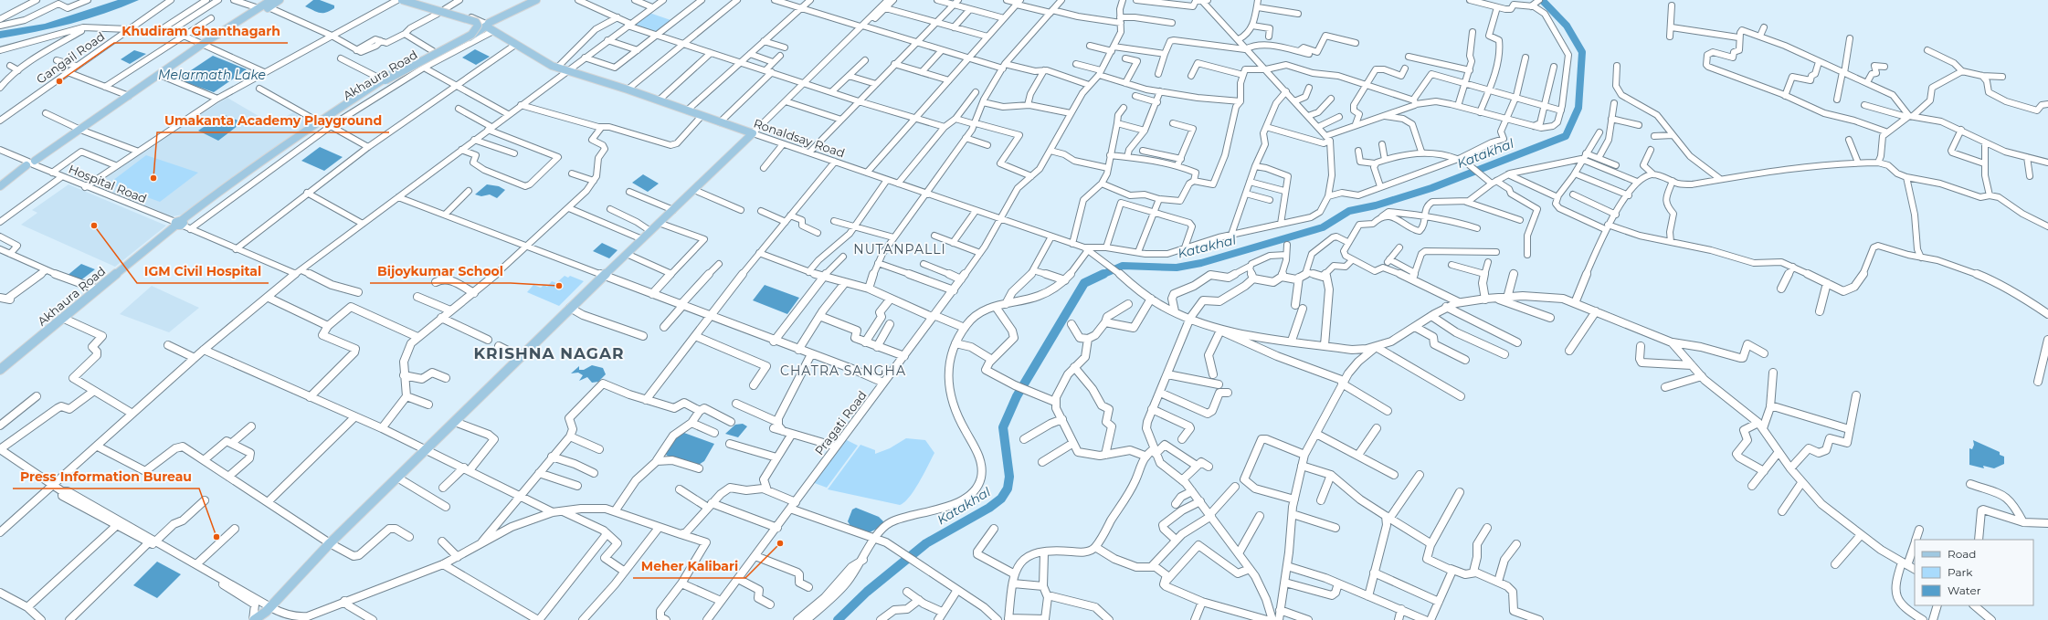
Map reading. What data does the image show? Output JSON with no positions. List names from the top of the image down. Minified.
{"streets":{"main road":["Akhaura Road","Ronaldsay Road"],"street":["Gangail Road","Hospital Road","Pragati Road"]},"crossings":[["Akhaura Road","Ronaldsay Road"],["Akhaura Road","Hospital Road"],["Ronaldsay Road","Pragati Road"]],"districts":["NUTANPALLI","KRISHNA NAGAR","CHATRA SANGHA"],"water":["Melarmath Lake","Katakhal"],"places":["Khudiram Ghanthagarh","Umakanta Academy Playground","IGM Civil Hospital","Bijoykumar School","Press Information Bureau","Meher Kalibari"],"legend":["Road","Park","Water"]}
